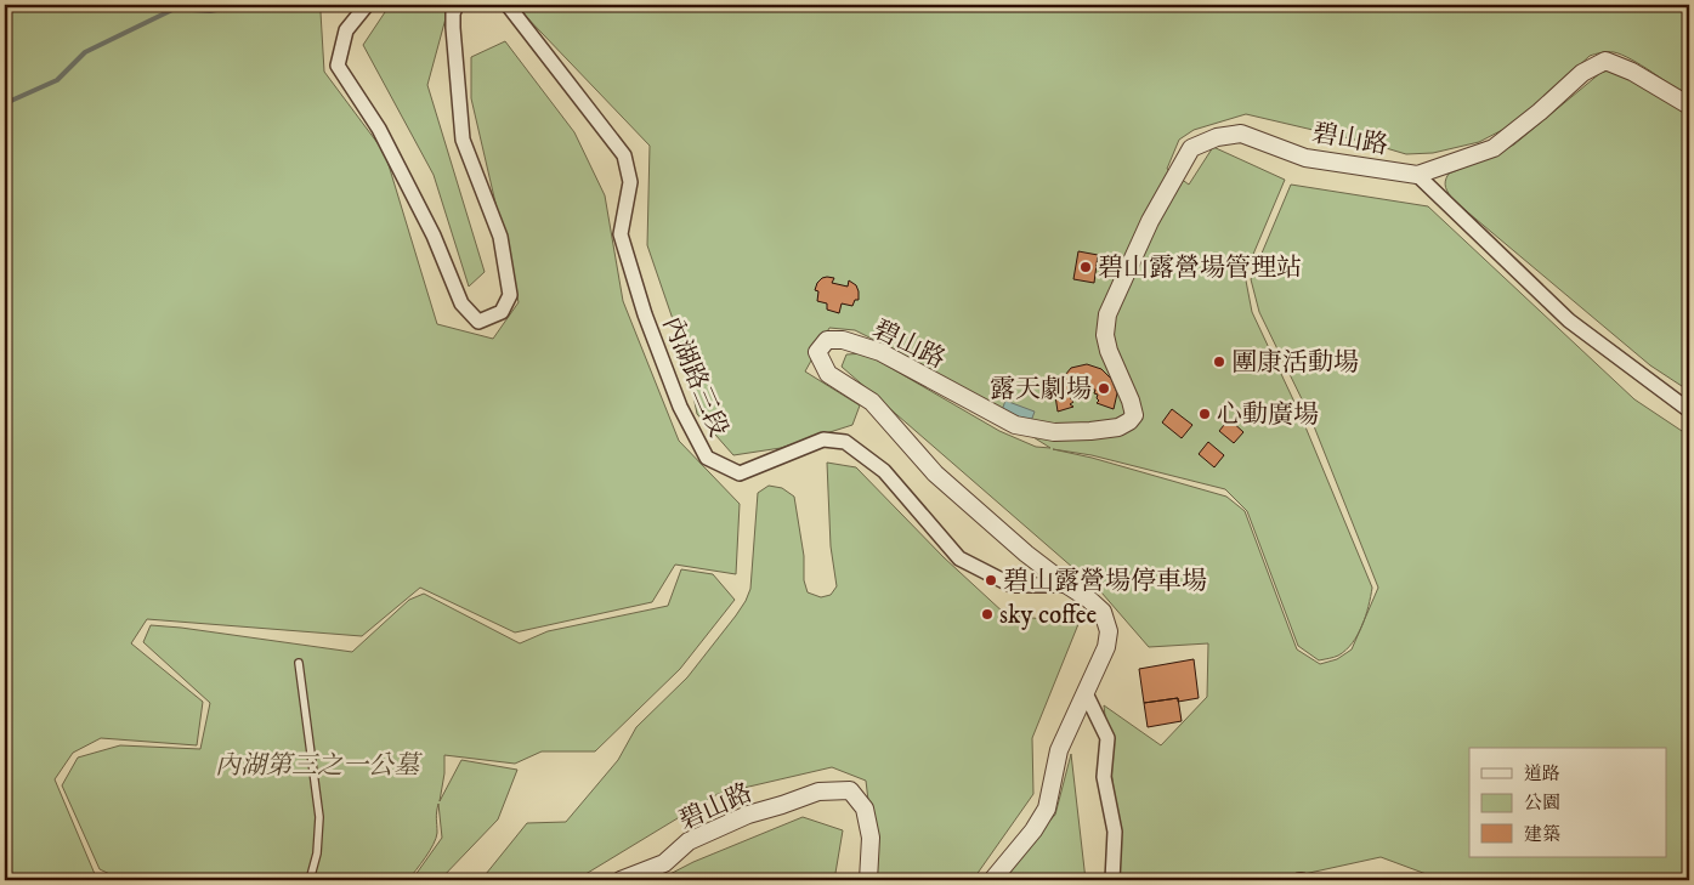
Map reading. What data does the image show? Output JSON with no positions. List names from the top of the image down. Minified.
{"streets":{"street":["碧山路","內湖路三段"]},"crossings":[["碧山路","內湖路三段"]],"parks":["內湖第三之一公墓"],"places":["碧山露營場管理站","團康活動場","露天劇場","心動廣場","碧山露營場停車場","sky coffee"],"legend":["道路","公園","建築"]}
